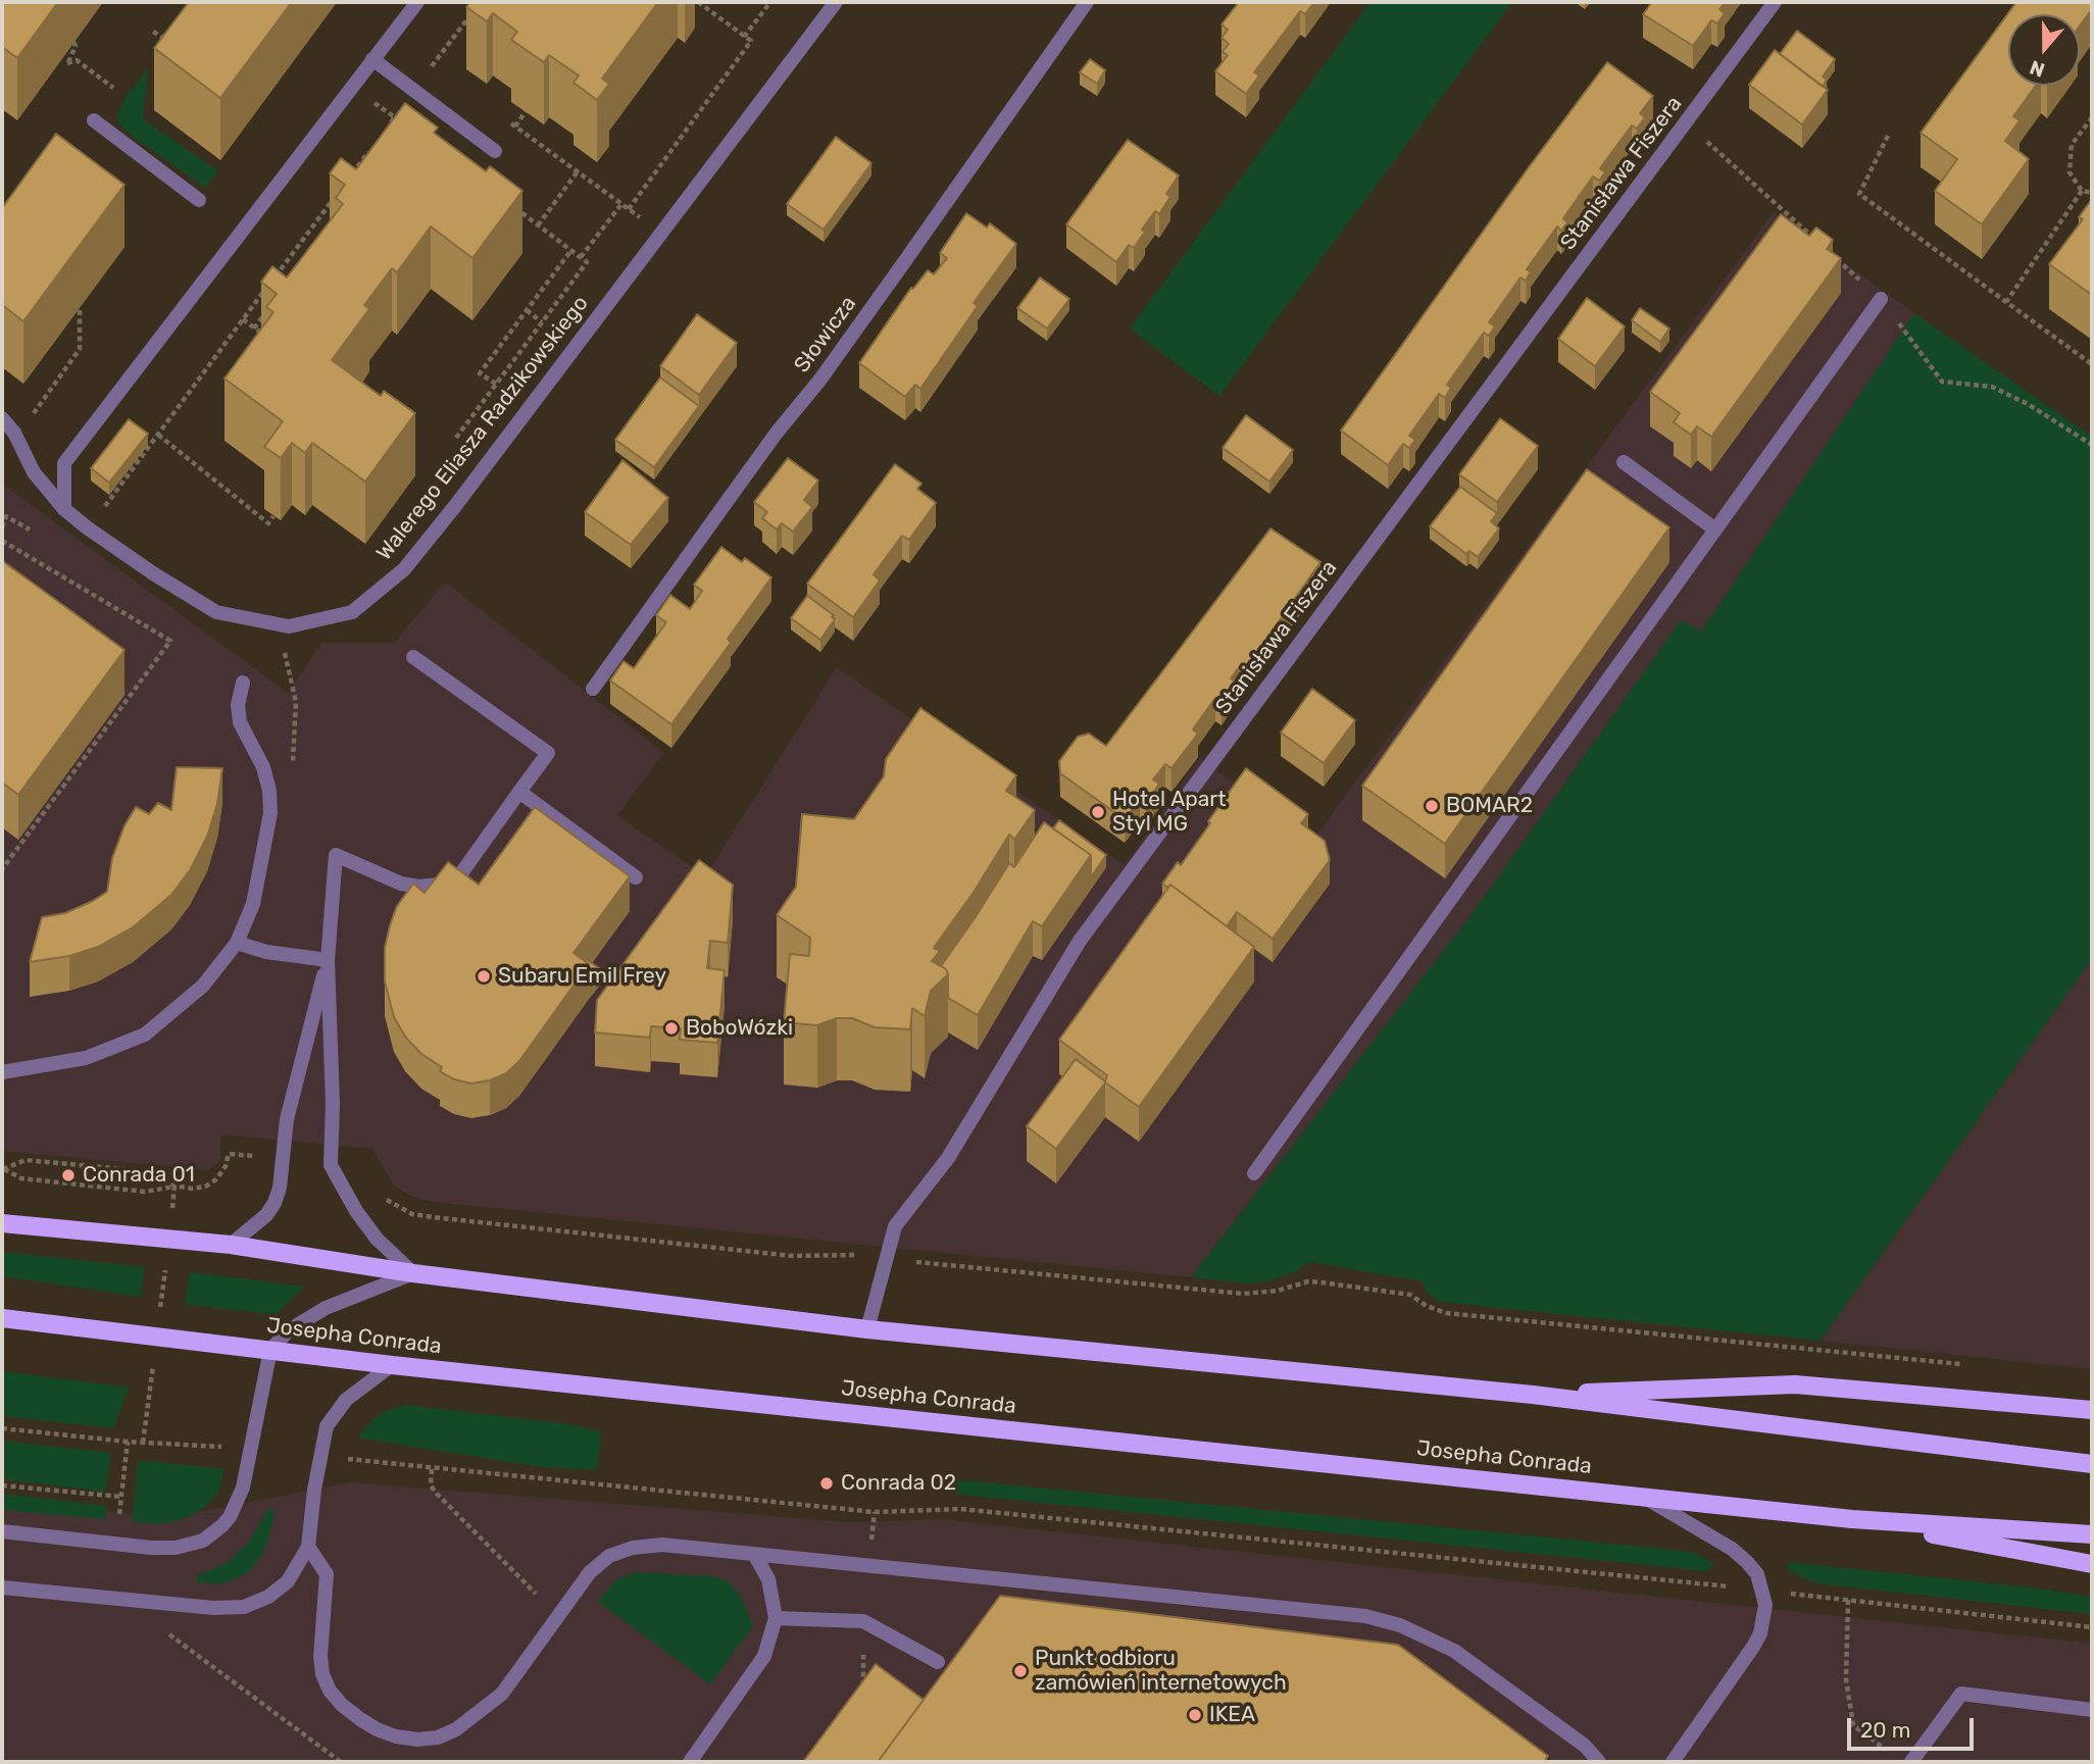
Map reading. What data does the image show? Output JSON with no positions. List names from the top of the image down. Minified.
{"streets":{"main road":["Josepha Conrada"],"street":["Stanisława Fiszera","Słowicza","Walerego Eliasza Radzikowskiego"]},"places":["BOMAR2","Hotel Apart Styl MG","Subaru Emil Frey","BoboWózki","Conrada 01","Conrada 02","Punkt odbioru zamówień internetowych","IKEA"],"scale_bar":"20 m","north":"bottom"}
